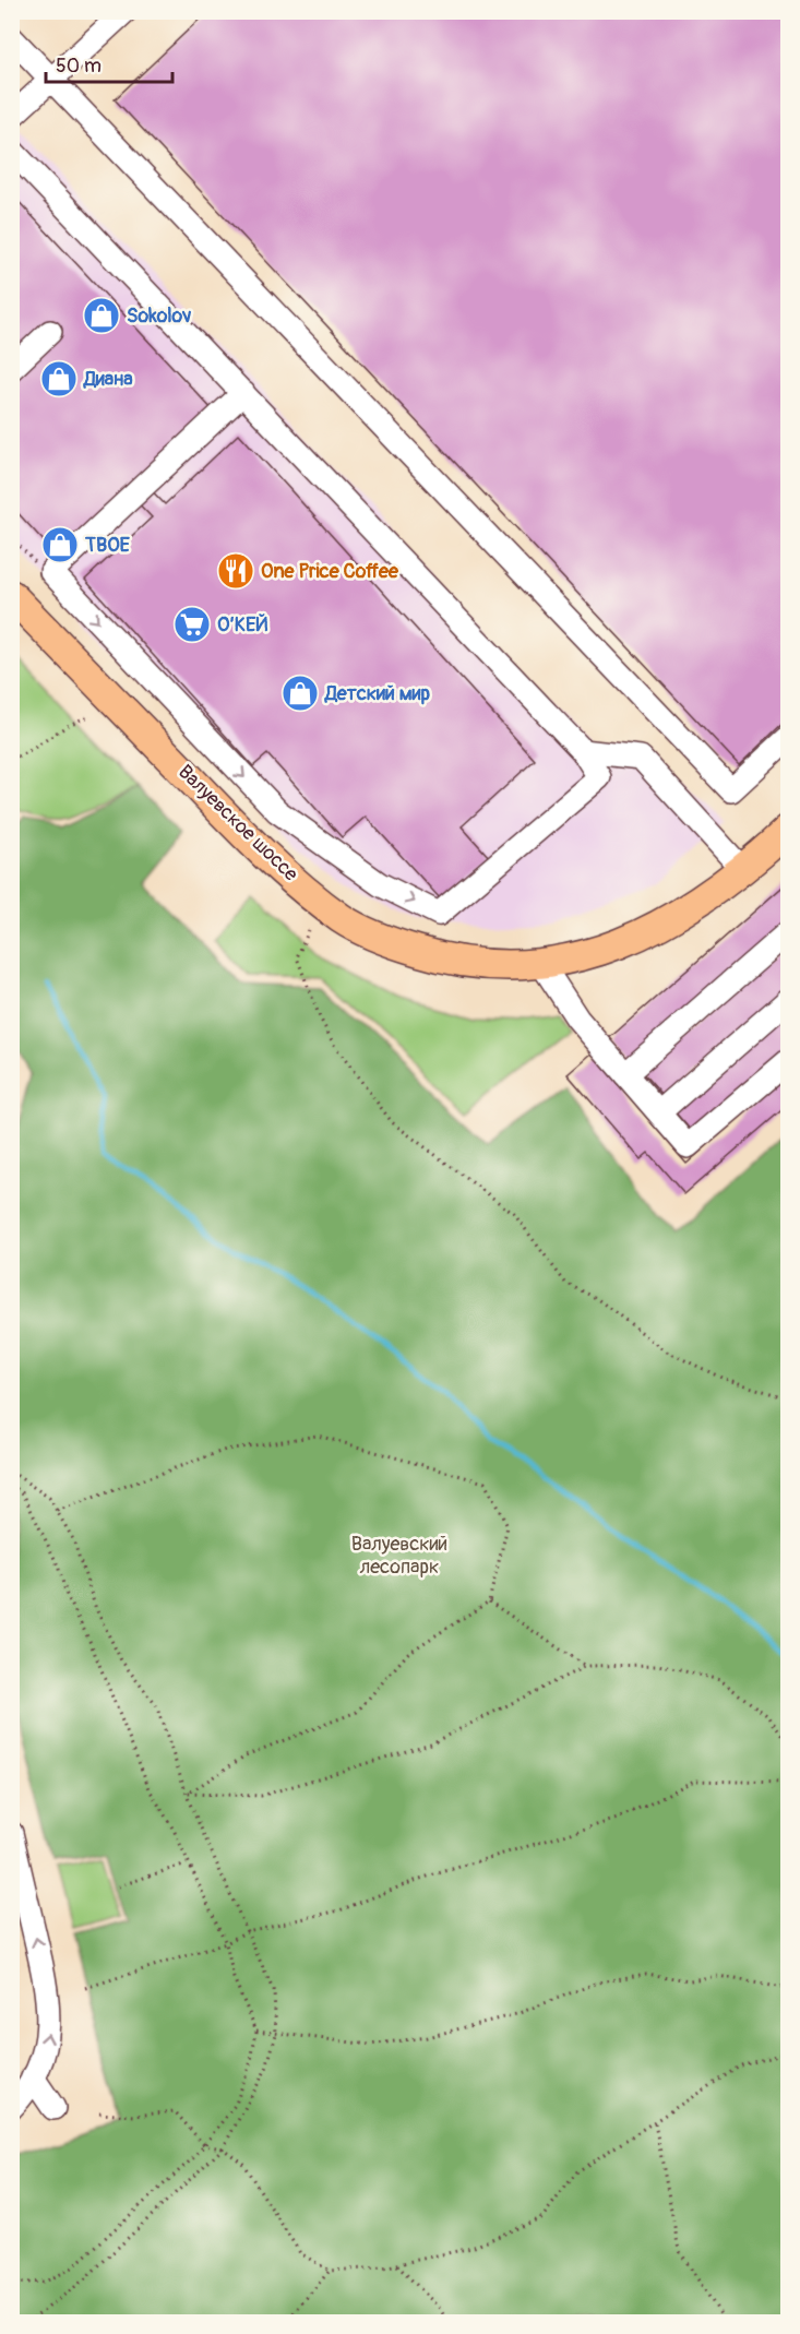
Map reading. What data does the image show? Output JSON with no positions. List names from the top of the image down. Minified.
{"streets":{"main road":["Валуевское шоссе"]},"parks":["Валуевский лесопарк"],"places":{"shop":["Sokolov","Диана","ТВОЕ","Детский мир"],"restaurant":["One Price Coffee"],"supermarket":["О’КЕЙ"]},"scale_bar":"50 m"}
